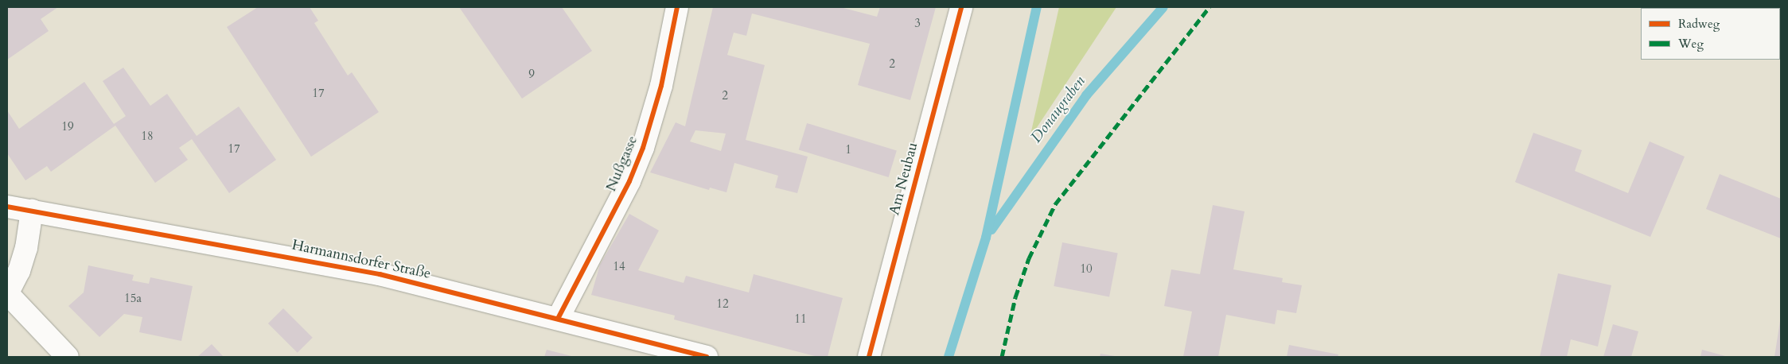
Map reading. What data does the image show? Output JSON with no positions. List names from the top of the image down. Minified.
{"streets":{"street":["Nußgasse","Am Neubau","Harmannsdorfer Straße"]},"crossings":[["Nußgasse","Harmannsdorfer Straße"]],"water":["Donaugraben"],"house_numbers":["3","2","9","17","2","19","18","17","1","14","10","15a","12","11"],"legend":["Radweg","Weg"]}
